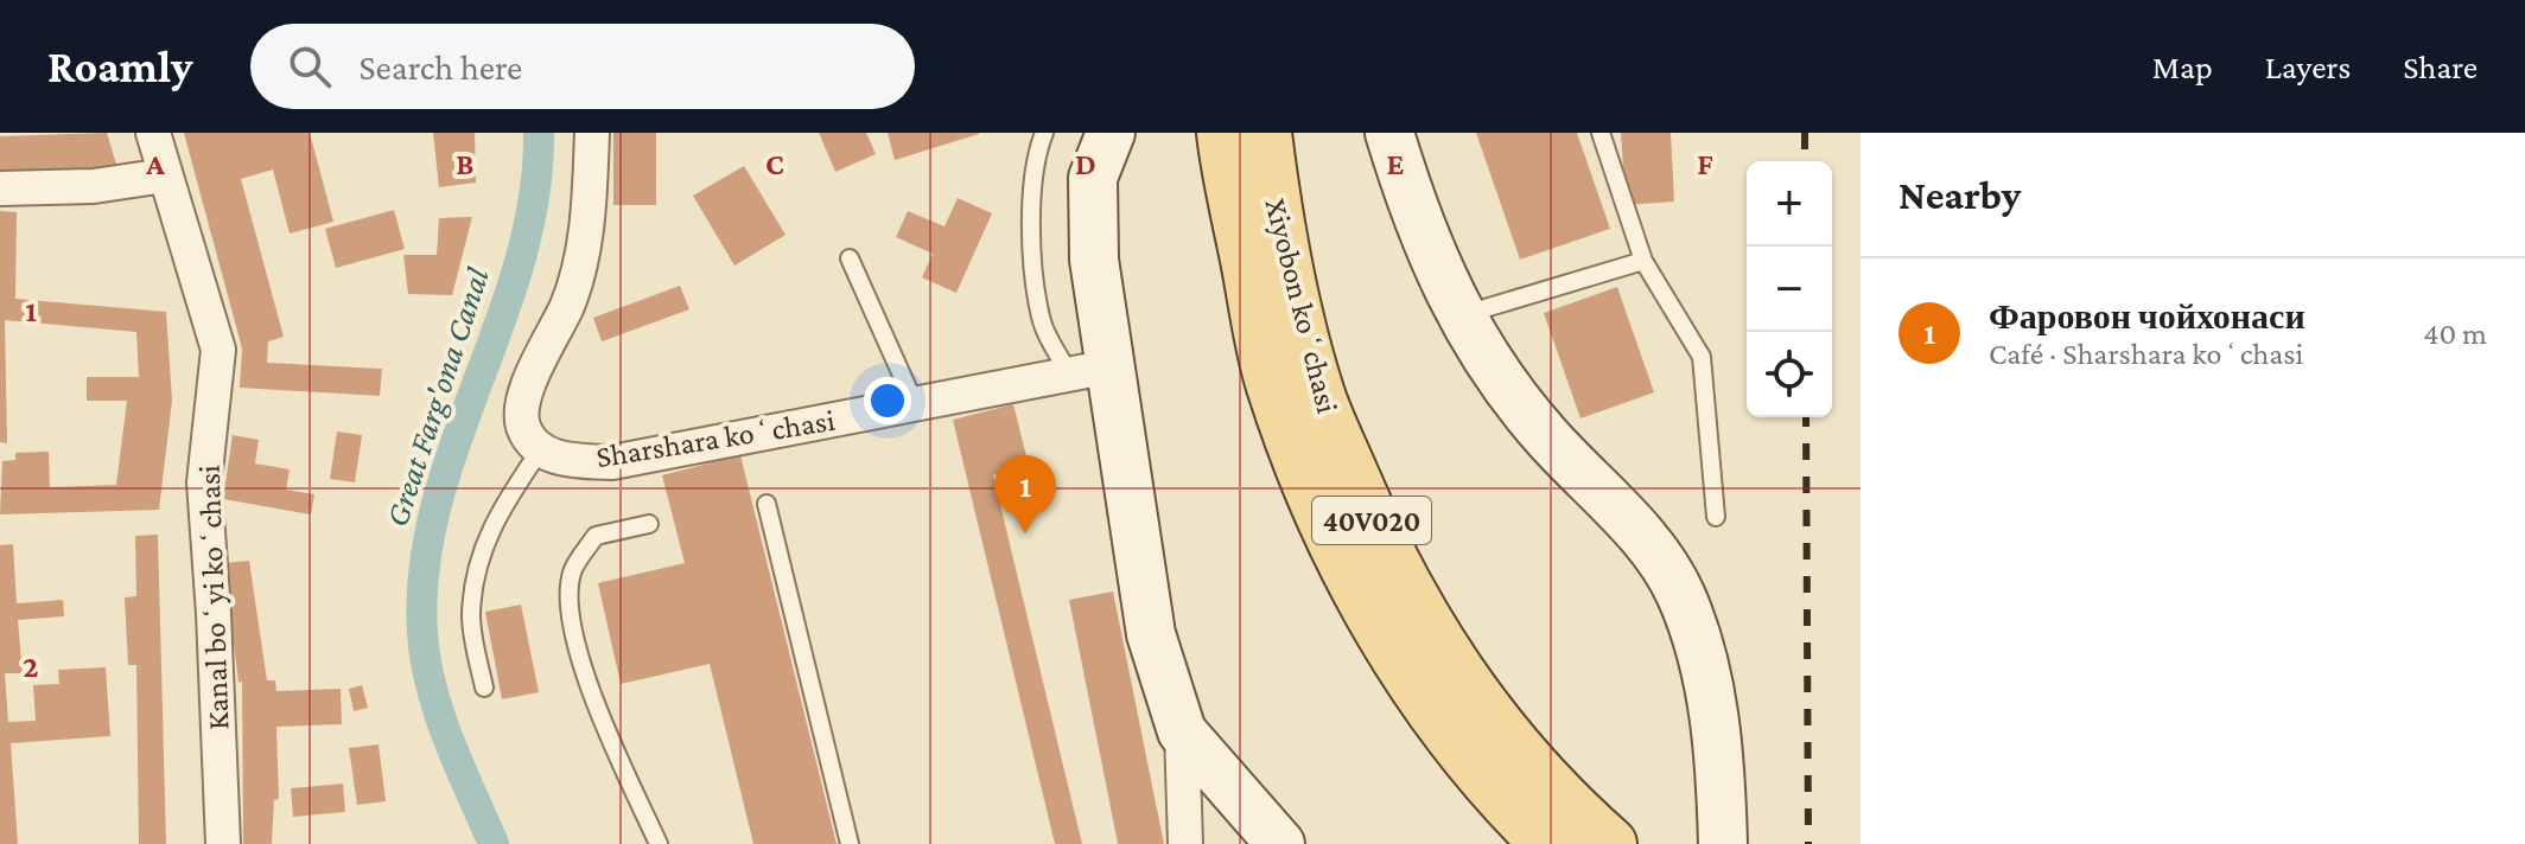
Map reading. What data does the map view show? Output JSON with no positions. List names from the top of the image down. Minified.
{"streets":{"main road":["Xiyobon koʻchasi","40V020"],"street":["Sharshara koʻchasi","Kanal boʻyi koʻchasi"]},"water":["Great Farg'ona Canal"],"page":{"header":"Roamly","search":"Search here","nav":["Map","Layers","Share"],"heading":"Nearby","map_buttons":["+","−"],"list":[{"mark":"1","name":"Фаровон чойхонаси","note":"Café · Sharshara koʻchasi","value":"40 m"}],"pins":"1"},"grid":{"columns":["A","B","C","D","E","F"],"rows":["1","2"]}}
